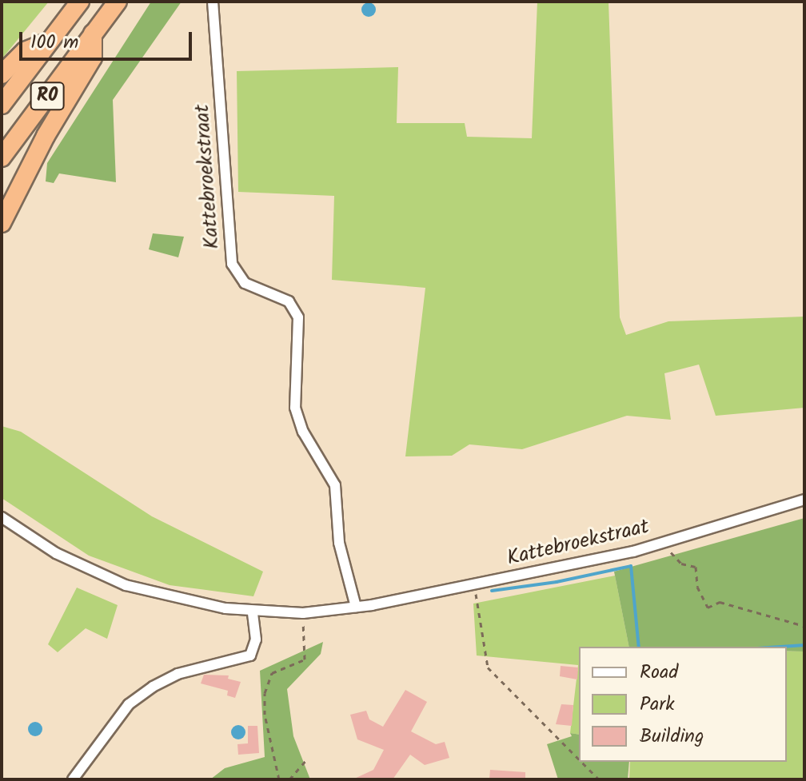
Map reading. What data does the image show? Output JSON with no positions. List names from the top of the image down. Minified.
{"streets":{"highway":["R0"],"street":["Kattebroekstraat"]},"legend":["Road","Park","Building"],"scale_bar":"100 m"}
